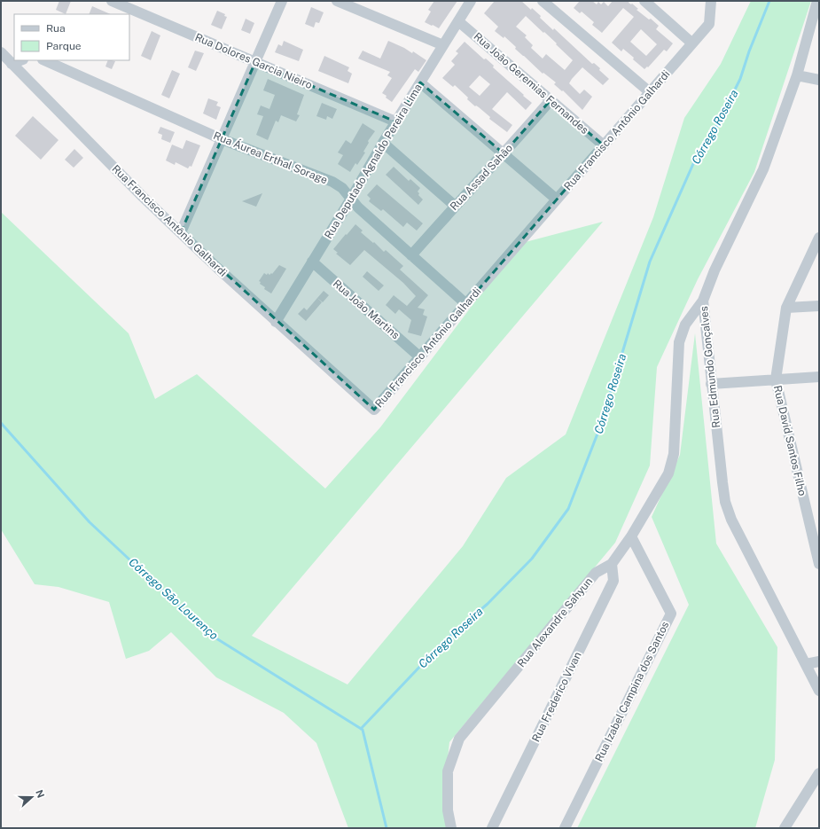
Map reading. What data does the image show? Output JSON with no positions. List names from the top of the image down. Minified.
{"streets":{"street":["Rua Dolores Garcia Nieiro","Rua João Geremias Fernandes","Rua Francisco Antônio Galhardi","Rua Áurea Erthal Sorage","Rua Deputado Agnaldo Pereira Lima","Rua Assad Sahão","Rua João Martins","Rua Edmundo Gonçalves","Rua David Santos Filho","Rua Alexandre Sahyun","Rua Izabel Campina dos Santos","Rua Frederico Vivan"]},"crossings":[["Rua Dolores Garcia Nieiro","Rua Deputado Agnaldo Pereira Lima"],["Rua João Geremias Fernandes","Rua Francisco Antônio Galhardi"],["Rua João Geremias Fernandes","Rua Deputado Agnaldo Pereira Lima"],["Rua João Geremias Fernandes","Rua Assad Sahão"],["Rua Francisco Antônio Galhardi","Rua Áurea Erthal Sorage"],["Rua Francisco Antônio Galhardi","Rua Deputado Agnaldo Pereira Lima"],["Rua Francisco Antônio Galhardi","Rua João Martins"],["Rua Áurea Erthal Sorage","Rua Deputado Agnaldo Pereira Lima"],["Rua Áurea Erthal Sorage","Rua Assad Sahão"],["Rua Deputado Agnaldo Pereira Lima","Rua João Martins"],["Rua Edmundo Gonçalves","Rua Alexandre Sahyun"],["Rua Alexandre Sahyun","Rua Izabel Campina dos Santos"],["Rua Alexandre Sahyun","Rua Frederico Vivan"]],"water":["Córrego Roseira","Córrego São Lourenço"],"legend":["Rua","Parque"],"north":"right"}
